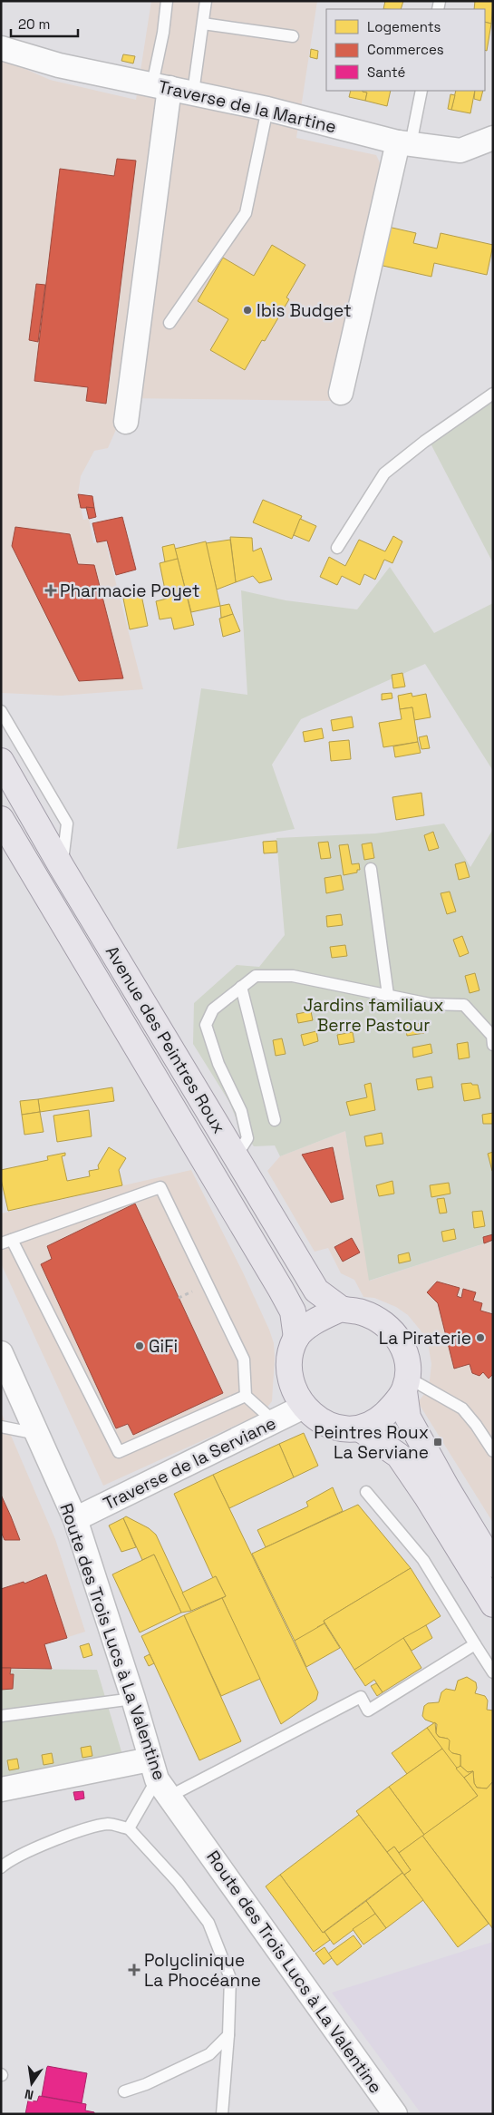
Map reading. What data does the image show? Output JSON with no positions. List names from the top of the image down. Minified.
{"streets":{"main road":["Avenue des Peintres Roux"],"street":["Traverse de la Martine","Traverse de la Serviane","Route des Trois Lucs à La Valentine"]},"crossings":[["Avenue des Peintres Roux","Traverse de la Serviane"],["Traverse de la Serviane","Route des Trois Lucs à La Valentine"]],"parks":["Jardins familiaux Berre Pastour"],"places":{"other":["Ibis Budget","La Piraterie","GiFi"],"health":["Pharmacie Poyet","Polyclinique La Phocéanne"],"transit":["Peintres Roux La Serviane"]},"legend":["Logements","Commerces","Santé"],"scale_bar":"20 m","north":"bottom"}
